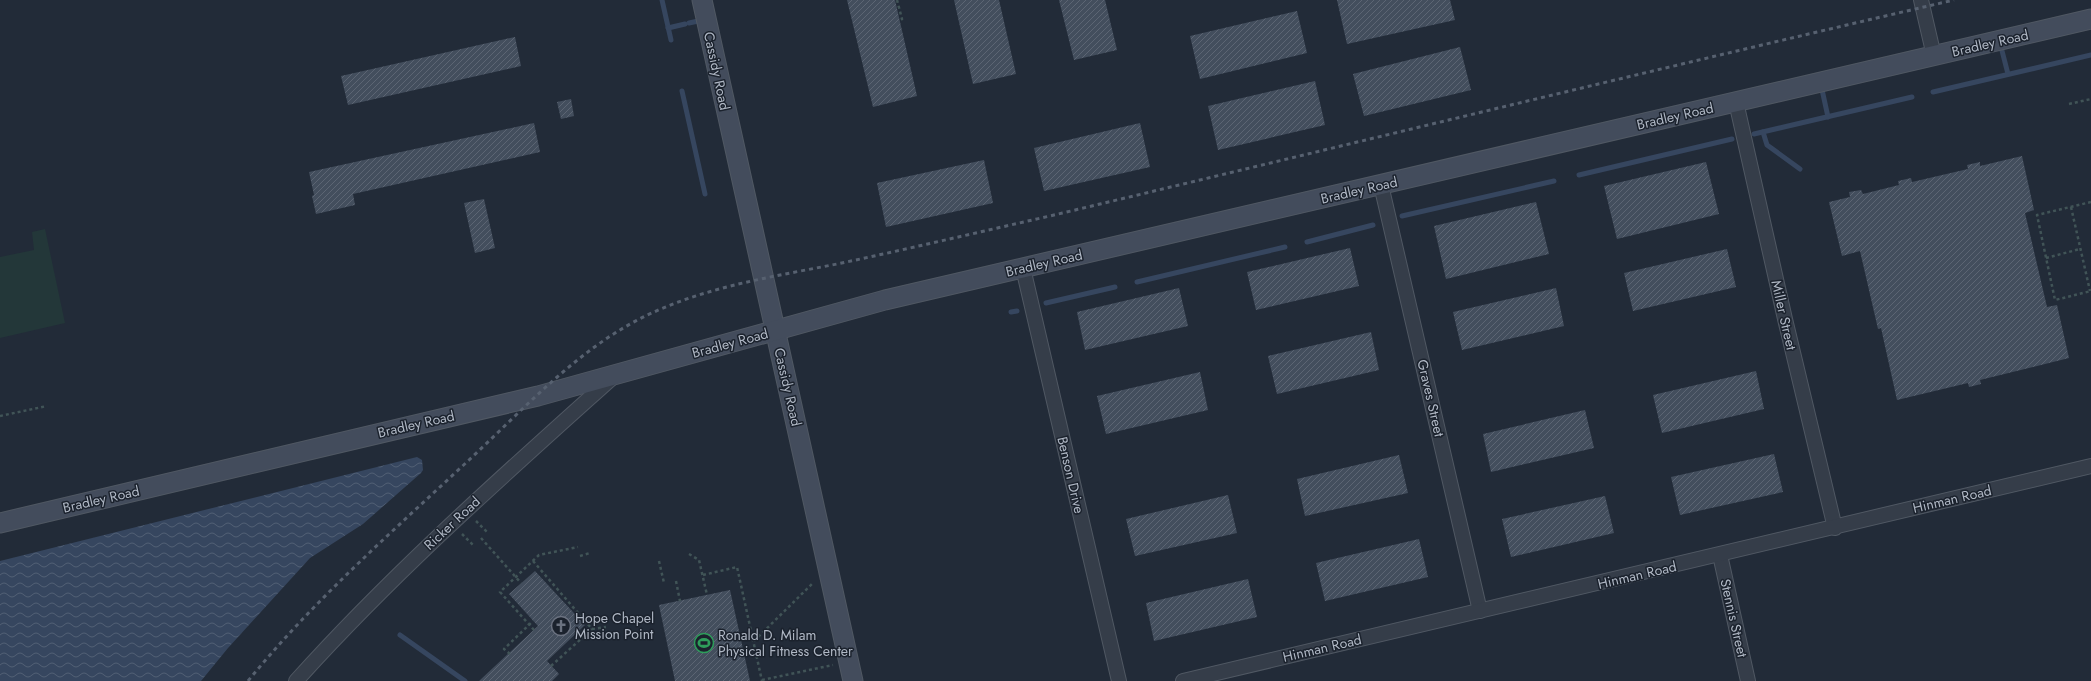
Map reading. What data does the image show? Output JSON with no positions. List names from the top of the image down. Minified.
{"streets":{"street":["Bradley Road","Cassidy Road","Miller Street","Graves Street","Benson Drive","Hinman Road","Ricker Road","Stennis Street"]},"crossings":[["Bradley Road","Cassidy Road"],["Bradley Road","Miller Street"],["Bradley Road","Graves Street"],["Bradley Road","Benson Drive"],["Bradley Road","Ricker Road"],["Miller Street","Hinman Road"],["Graves Street","Hinman Road"],["Hinman Road","Stennis Street"]],"places":{"church":["Hope Chapel Mission Point"],"sports":["Ronald D. Milam Physical Fitness Center"]}}
